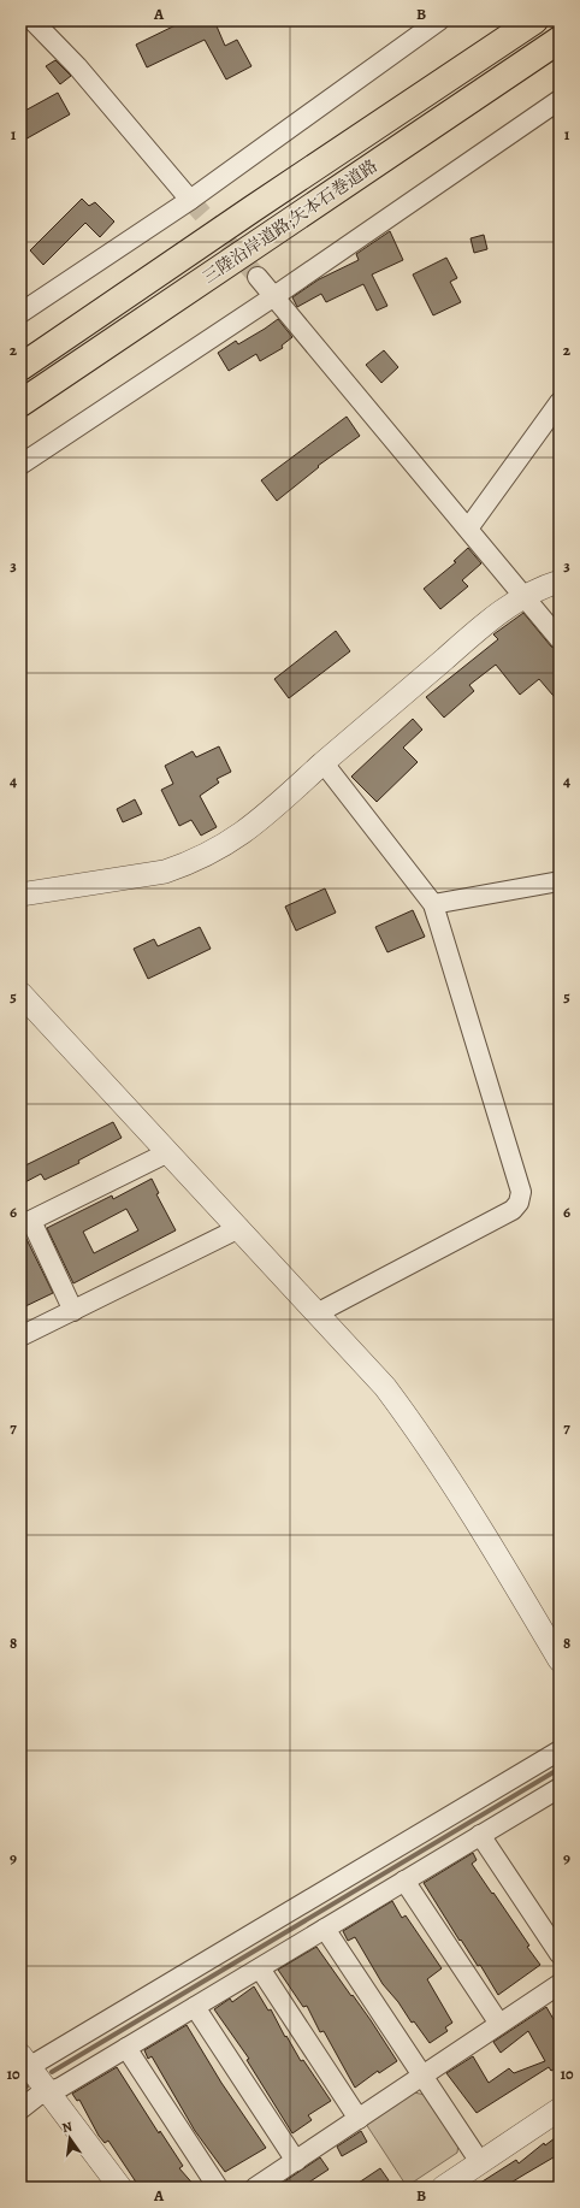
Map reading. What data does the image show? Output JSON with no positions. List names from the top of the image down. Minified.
{"streets":{"highway":["三陸沿岸道路;矢本石巻道路"]},"north":"top","grid":{"columns":["A","B"],"rows":["1","2","3","4","5","6","7","8","9","10"]}}
